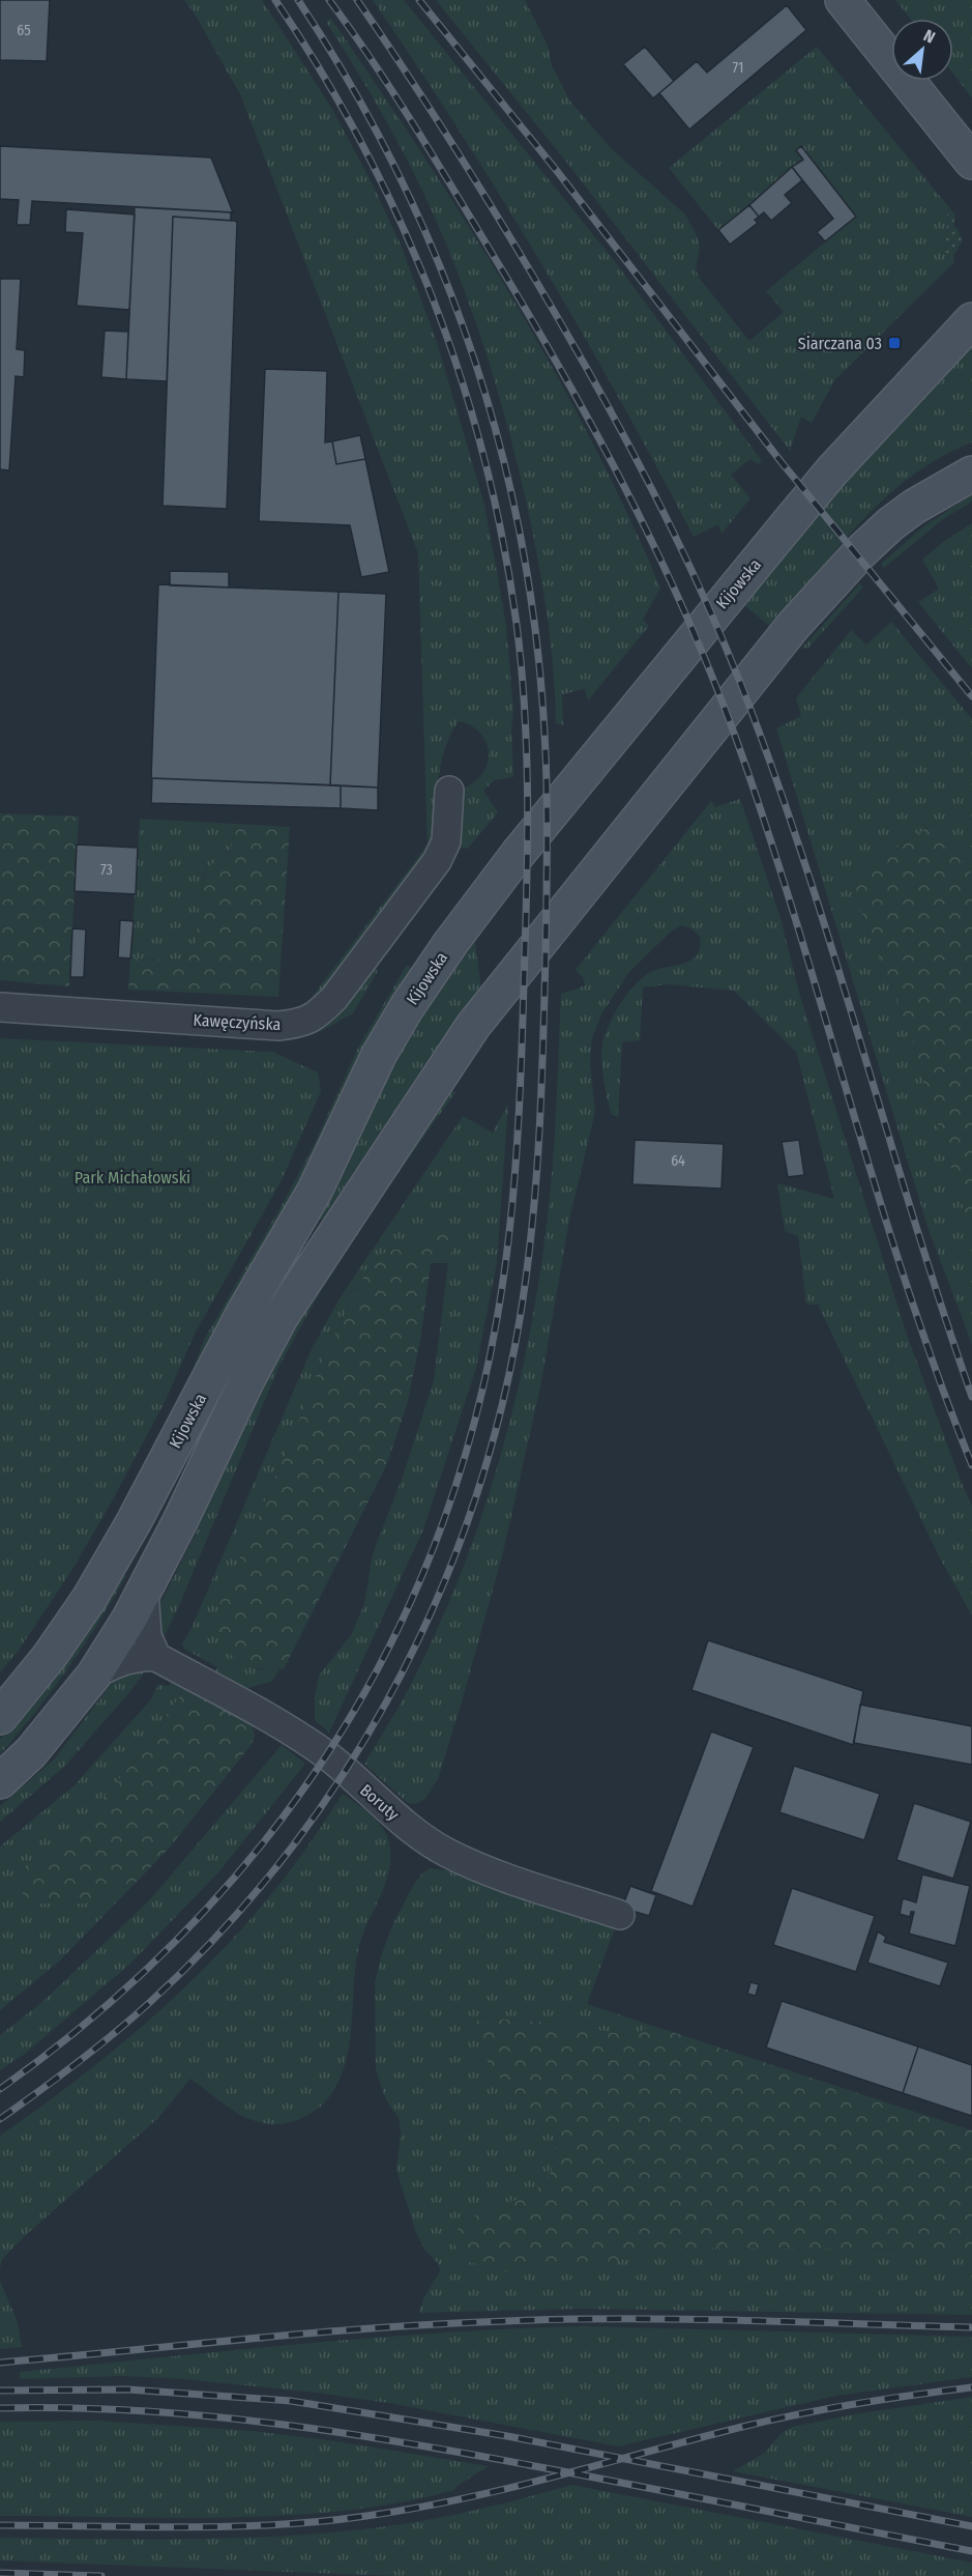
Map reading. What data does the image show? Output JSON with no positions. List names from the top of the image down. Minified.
{"streets":{"street":["Kijowska","Kawęczyńska","Boruty"]},"parks":["Park Michałowski"],"places":{"transit":["Siarczana 03"]},"house_numbers":["65","71","73","64"],"north":"top right"}
